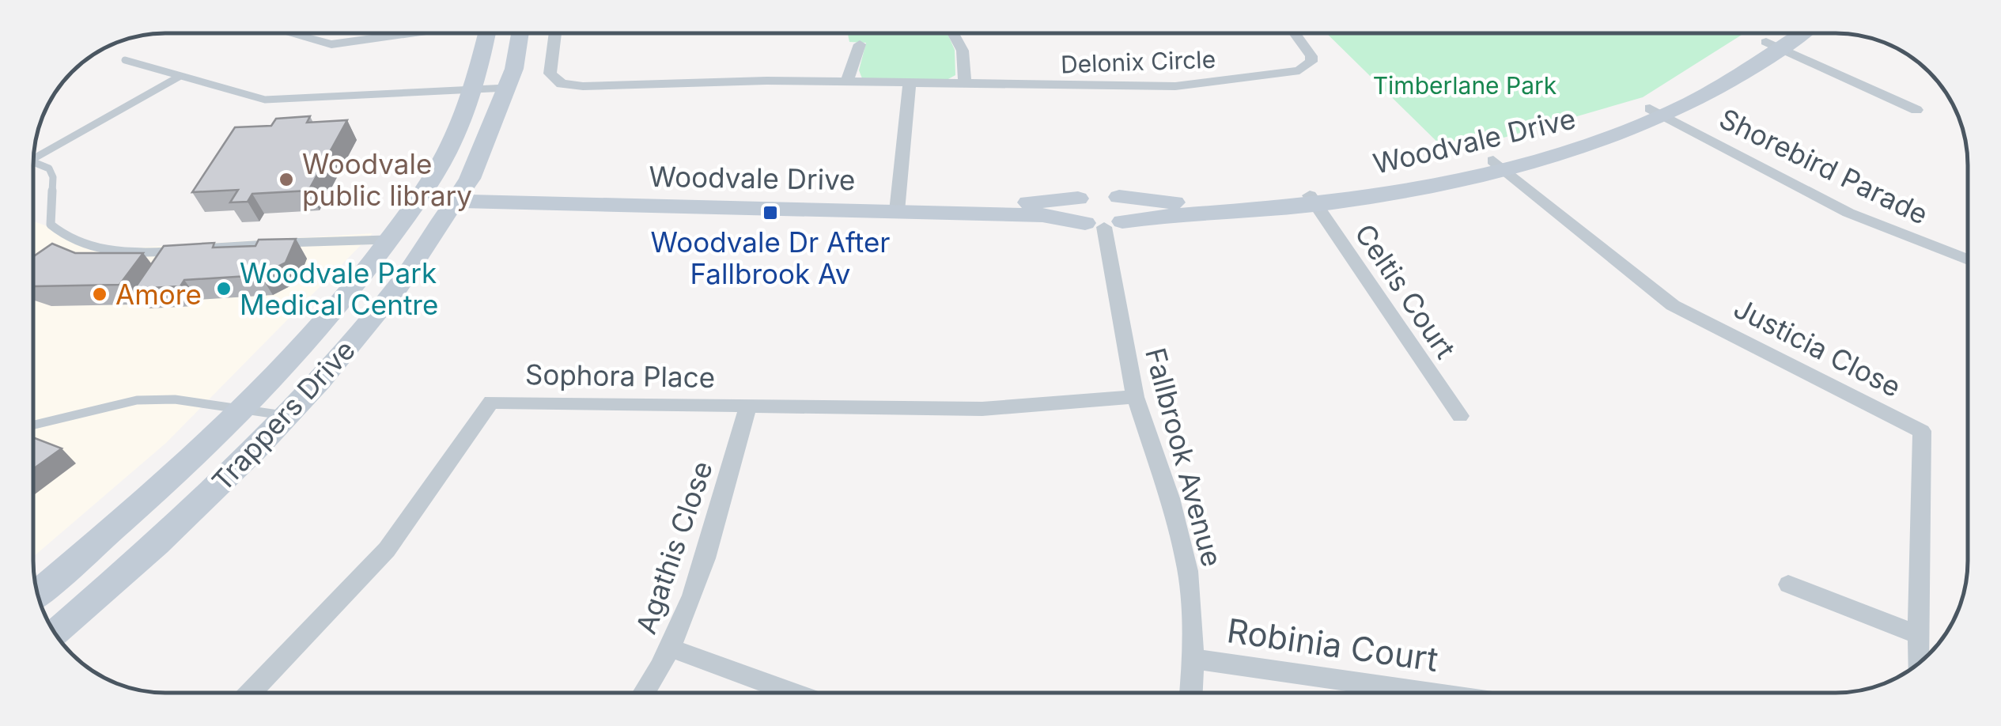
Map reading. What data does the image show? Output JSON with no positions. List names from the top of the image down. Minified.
{"streets":{"street":["Delonix Circle","Woodvale Drive","Shorebird Parade","Celtis Court","Justicia Close","Sophora Place","Trappers Drive","Fallbrook Avenue","Agathis Close","Robinia Court"]},"crossings":[["Woodvale Drive","Shorebird Parade"],["Woodvale Drive","Celtis Court"],["Woodvale Drive","Justicia Close"],["Woodvale Drive","Trappers Drive"],["Woodvale Drive","Fallbrook Avenue"],["Sophora Place","Fallbrook Avenue"],["Sophora Place","Agathis Close"],["Fallbrook Avenue","Robinia Court"]],"parks":["Timberlane Park"],"places":{"other":["Woodvale public library","Woodvale Park Medical Centre","Amore"],"transit":["Woodvale Dr After Fallbrook Av"]}}
